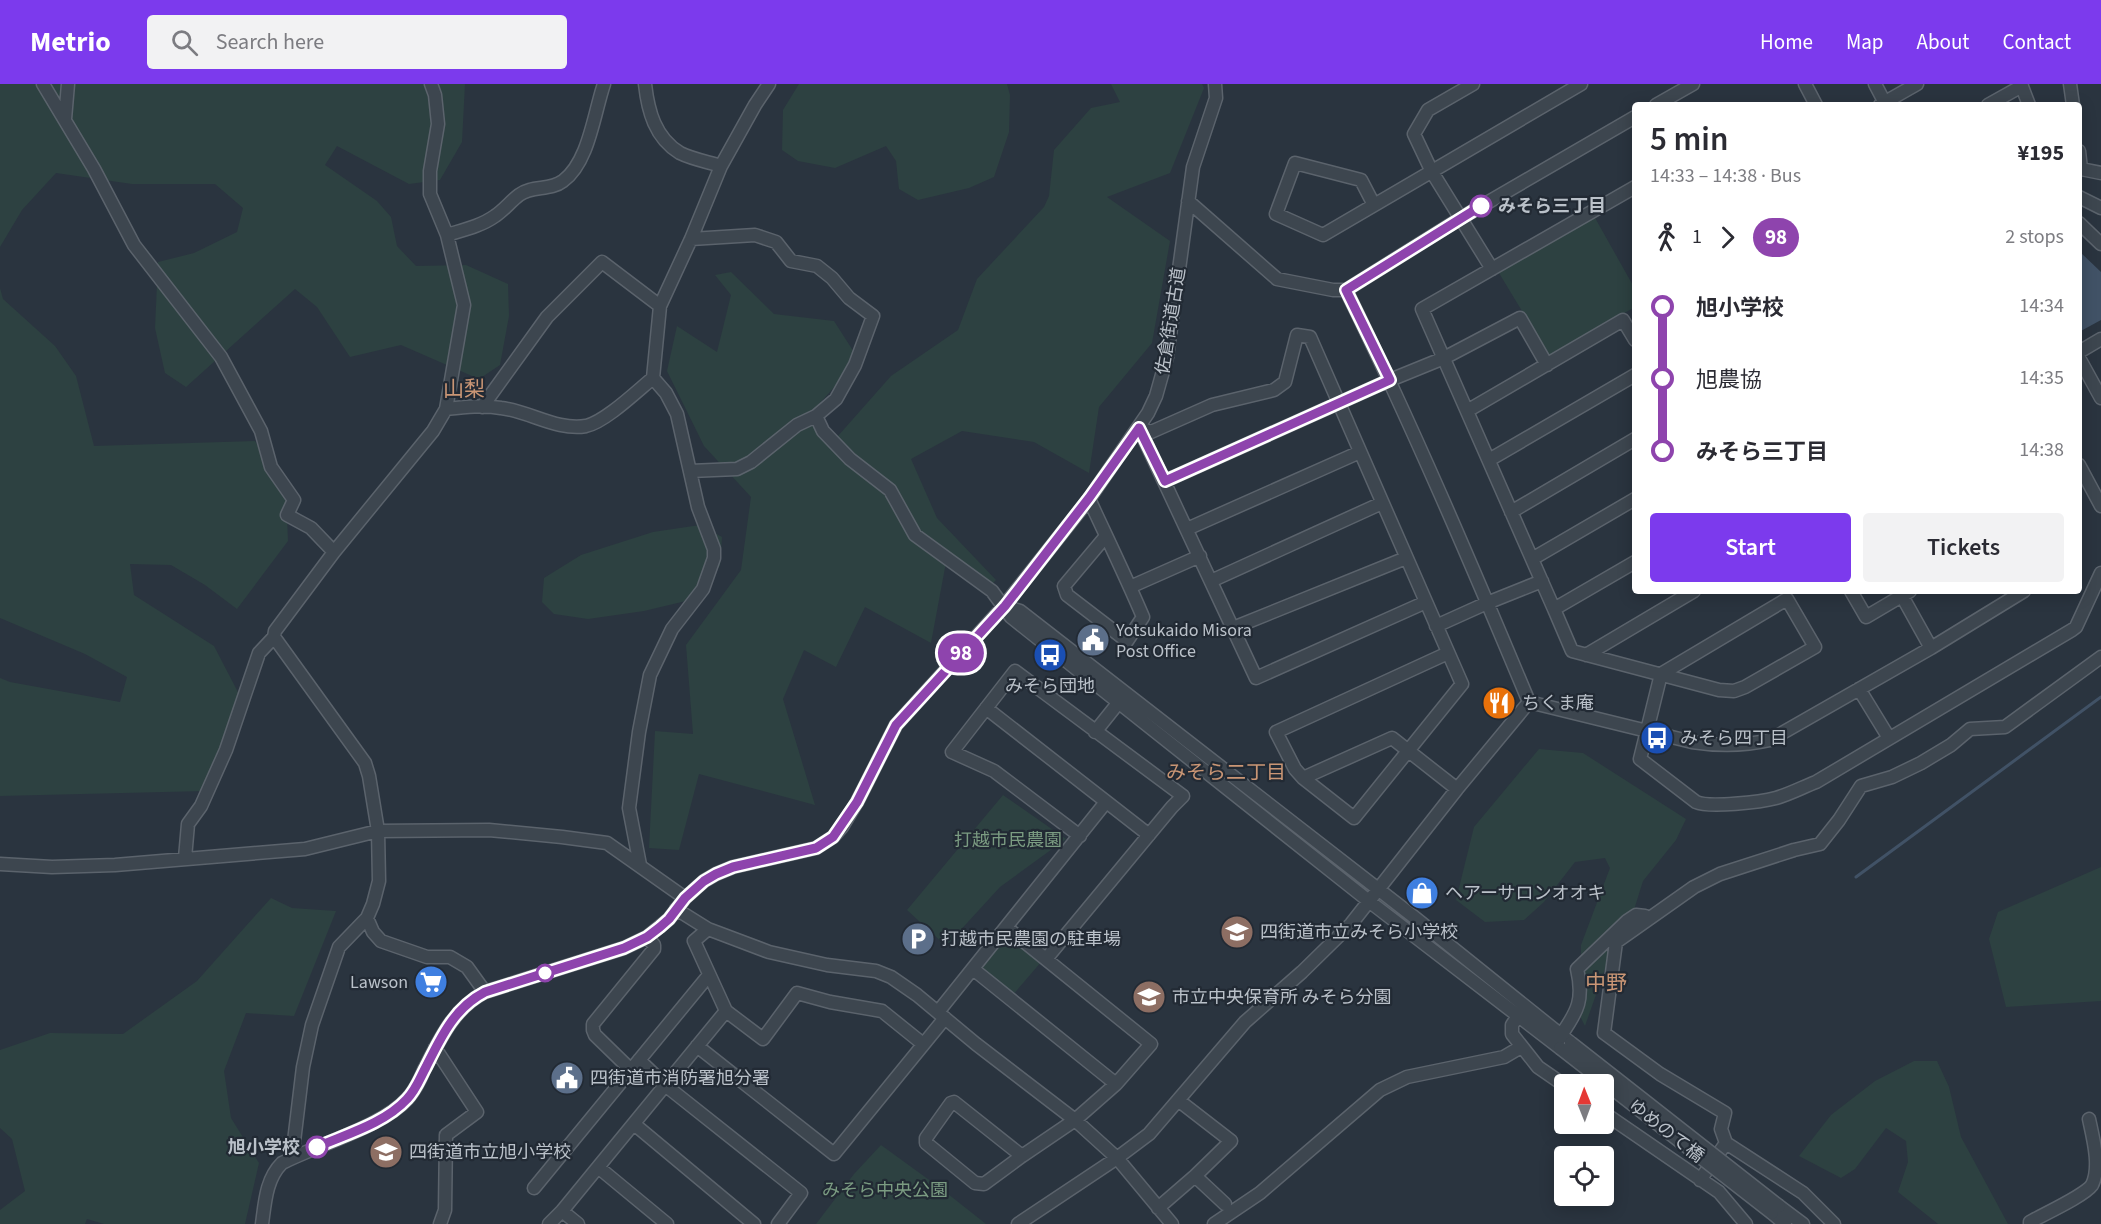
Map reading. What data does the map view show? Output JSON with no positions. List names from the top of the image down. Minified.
{"streets":{"street":["佐倉街道古道","ゆめのて橋"]},"districts":["山梨","みそら二丁目","中野"],"parks":["打越市民農園","みそら中央公園"],"places":{"other":["みそら三丁目","旭小学校"],"public building":["Yotsukaido Misora Post Office","四街道市消防署旭分署"],"bus stop":["みそら団地","みそら四丁目"],"restaurant":["ちくま庵"],"shop":["ヘアーサロンオオキ"],"school or university":["四街道市立みそら小学校","市立中央保育所 みそら分園","四街道市立旭小学校"],"parking":["打越市民農園の駐車場"],"supermarket":["Lawson"]},"lines":["bus line 98"],"north":"top","page":{"header":"Metrio","search":"Search here","nav":["Home","Map","About","Contact"],"on_map":"98","heading":["5 min","14:33 – 14:38 · Bus","¥195"],"legs":["1","98","2 stops"],"list":[{"name":"旭小学校","value":"14:34"},{"name":"旭農協","value":"14:35"},{"name":"みそら三丁目","value":"14:38"}],"buttons":["Start","Tickets"]}}
